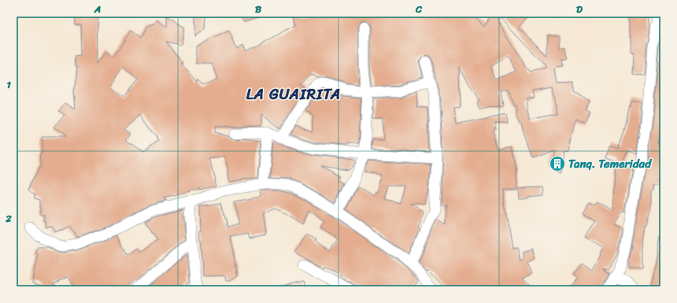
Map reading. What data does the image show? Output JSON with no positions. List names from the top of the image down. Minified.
{"districts":["LA GUAIRITA"],"places":{"building":["Tanq. Temeridad"]},"grid":{"columns":["A","B","C","D"],"rows":["1","2"]}}
